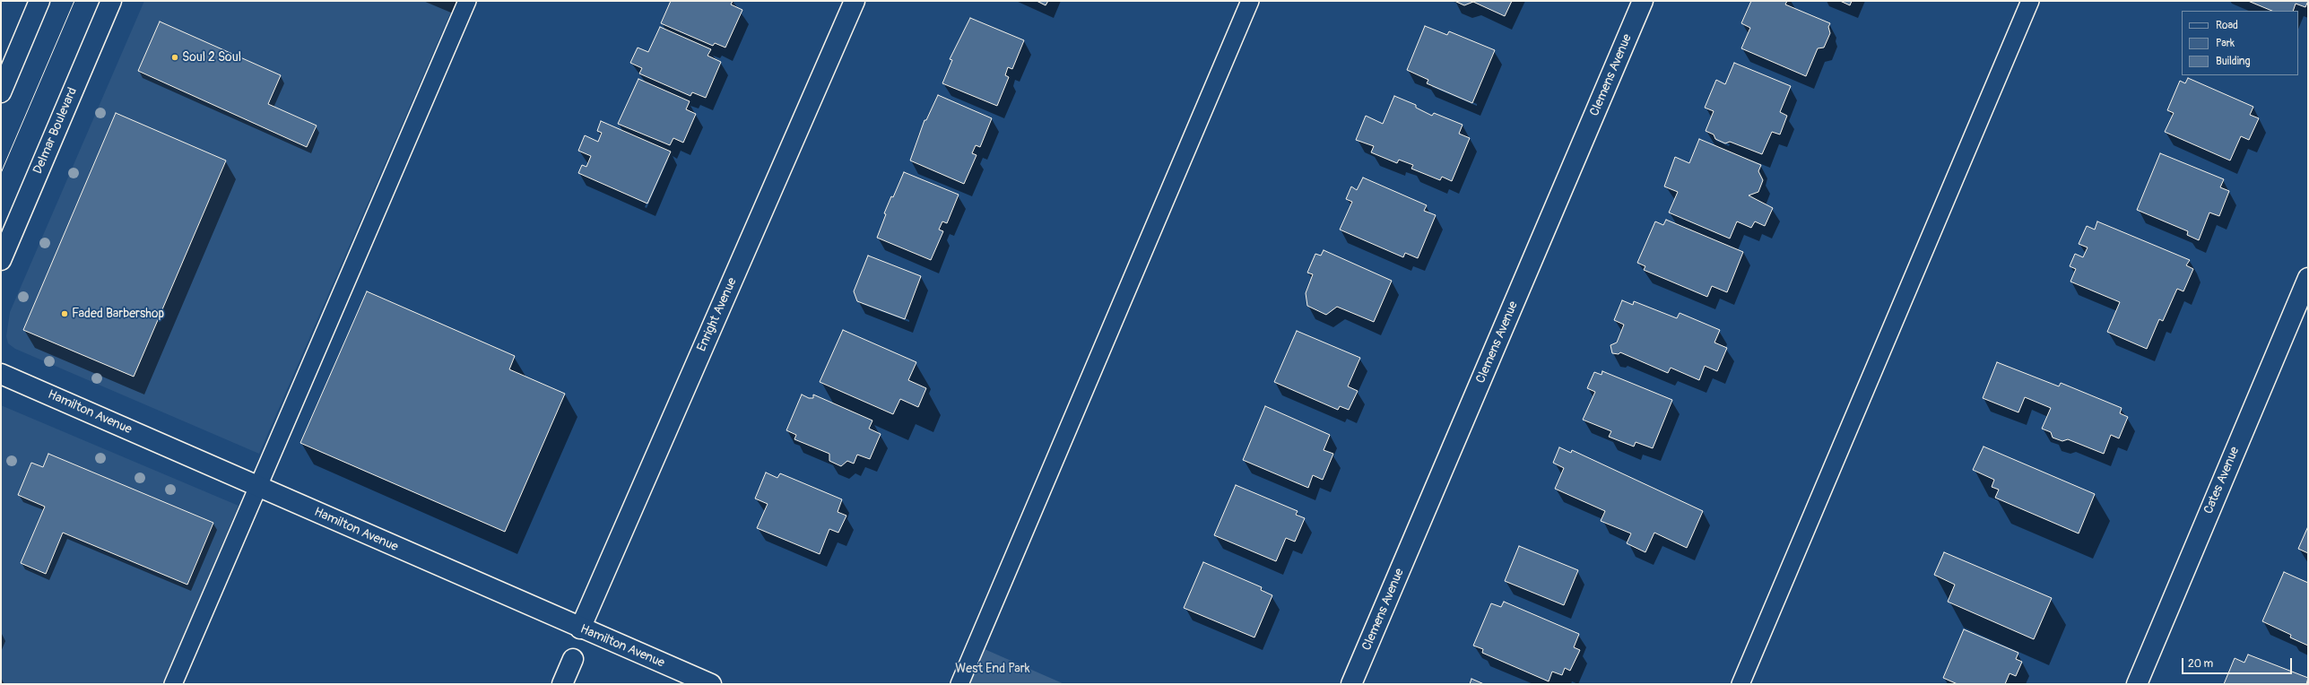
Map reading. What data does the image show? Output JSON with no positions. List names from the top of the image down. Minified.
{"streets":{"street":["Clemens Avenue","Delmar Boulevard","Enright Avenue","Hamilton Avenue","Cates Avenue"]},"crossings":[["Enright Avenue","Hamilton Avenue"]],"parks":["West End Park"],"places":["Soul 2 Soul","Faded Barbershop"],"legend":["Road","Park","Building"],"scale_bar":"20 m"}
